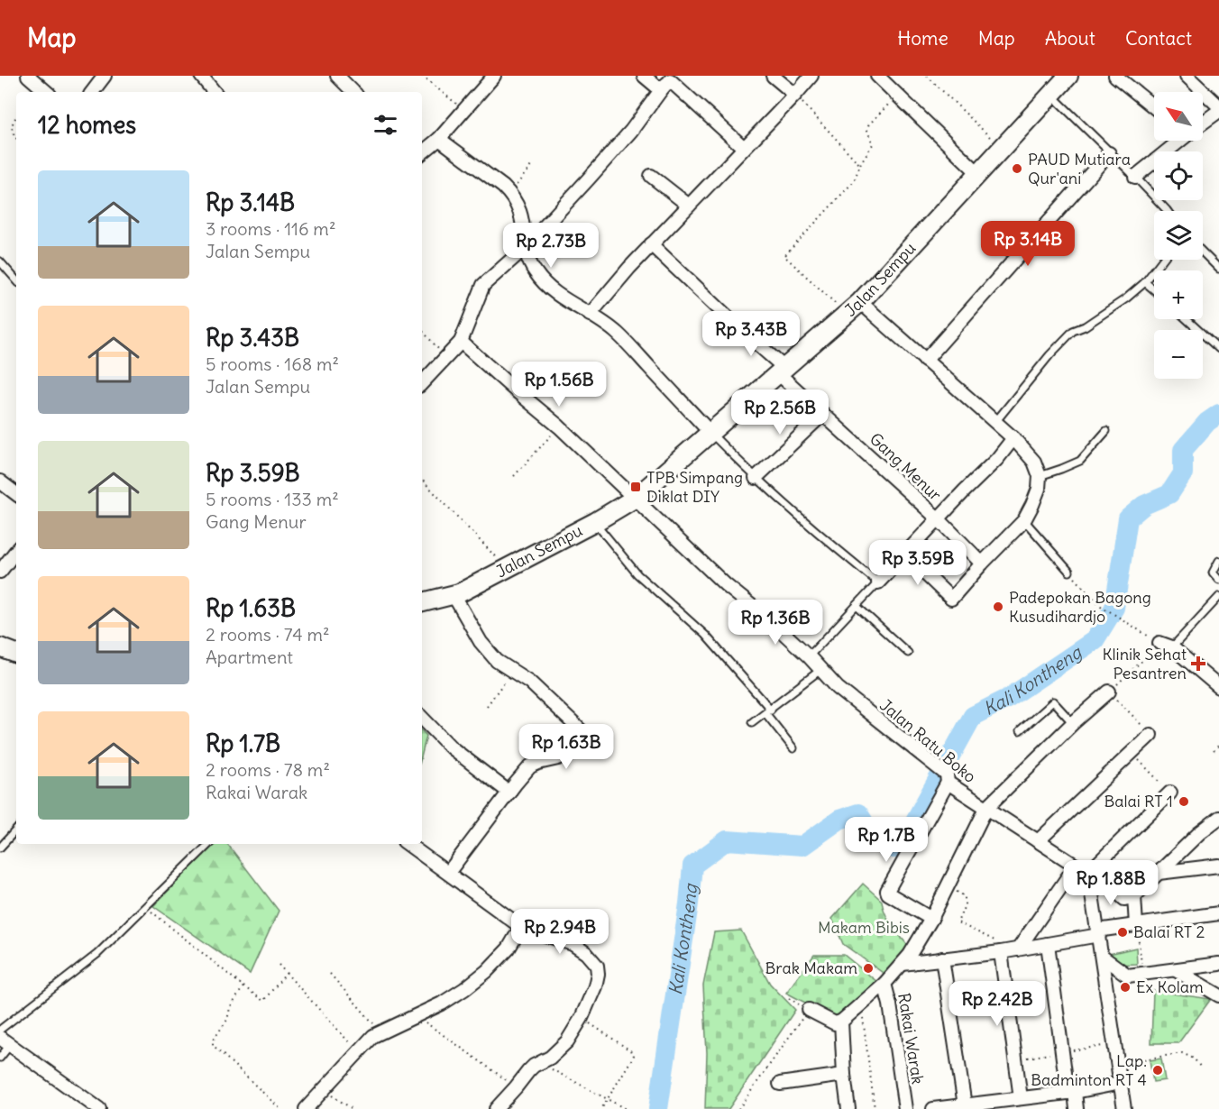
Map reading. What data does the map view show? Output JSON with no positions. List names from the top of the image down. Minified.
{"streets":{"main road":["Jalan Sempu"],"street":["Gang Menur","Jalan Ratu Boko","Rakai Warak"]},"crossings":[["Jalan Sempu","Gang Menur"],["Jalan Sempu","Jalan Ratu Boko"],["Jalan Ratu Boko","Rakai Warak"]],"water":["Kali Kontheng"],"parks":["Makam Bibis"],"places":{"other":["PAUD Mutiara Qur'ani","Padepokan Bagong Kusudihardjo","Balai RT 1","Balai RT 2","Brak Makam","Ex Kolam","Lap. Badminton RT 4"],"transit":["TPB Simpang Diklat DIY"],"health":["Klinik Sehat Pesantren"]},"north":"top left","page":{"header":"Map","nav":["Home","Map","About","Contact"],"map_buttons":["+","−"],"heading":"12 homes","list":[{"name":"Rp 3.14B","note":"3 rooms · 116 m² · Jalan Sempu"},{"name":"Rp 3.43B","note":"5 rooms · 168 m² · Jalan Sempu"},{"name":"Rp 3.59B","note":"5 rooms · 133 m² · Gang Menur"},{"name":"Rp 1.63B","note":"2 rooms · 74 m² · Apartment"},{"name":"Rp 1.7B","note":"2 rooms · 78 m² · Rakai Warak"}],"price":["Rp 3.14B","Rp 2.73B","Rp 3.43B","Rp 1.56B","Rp 2.56B","Rp 3.59B","Rp 1.36B","Rp 1.63B","Rp 1.7B","Rp 1.88B","Rp 2.94B","Rp 2.42B"]}}
